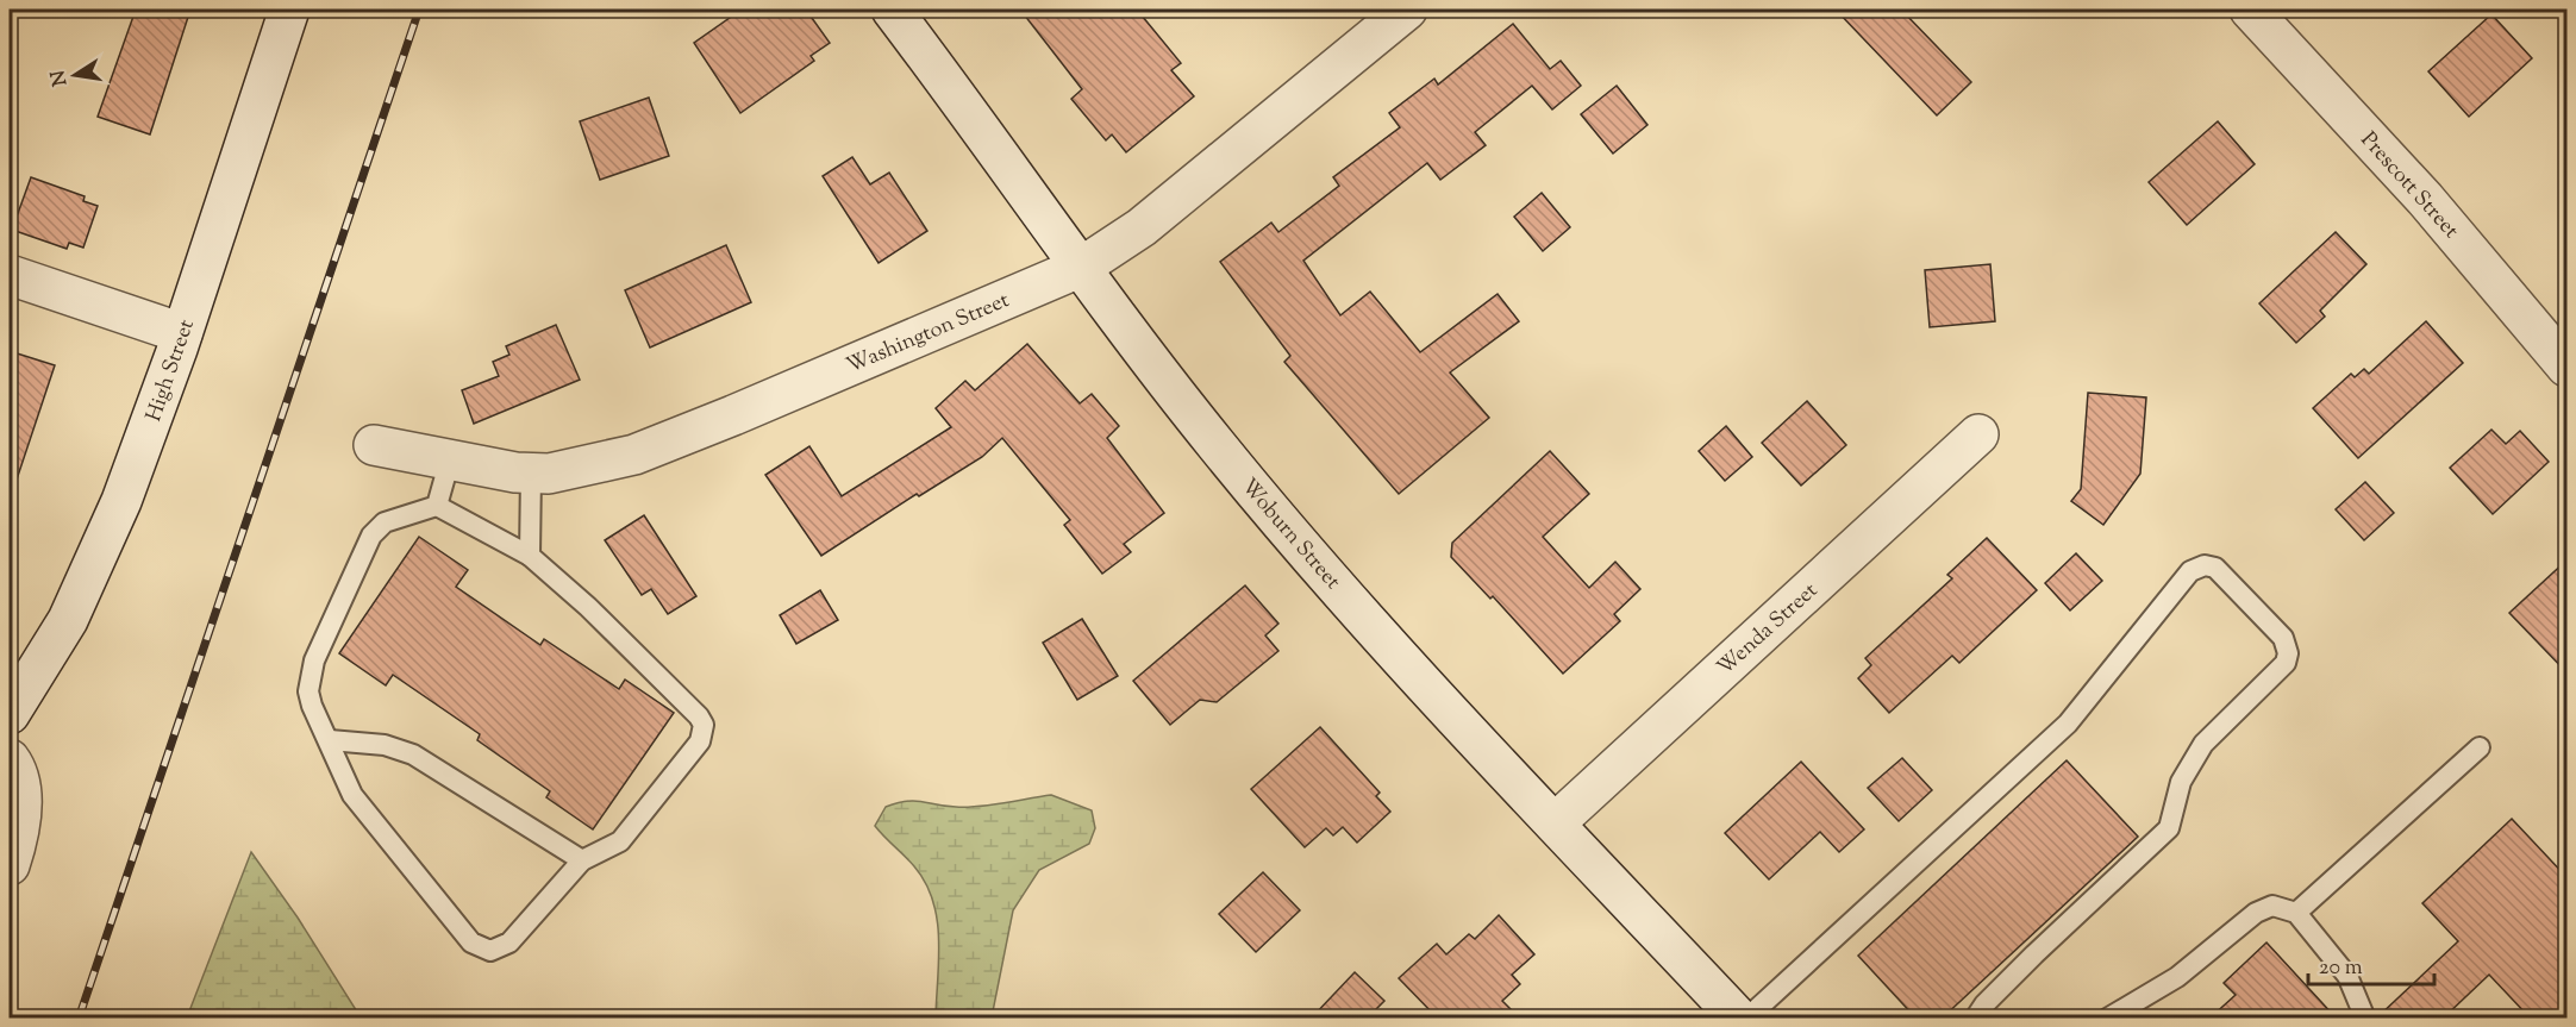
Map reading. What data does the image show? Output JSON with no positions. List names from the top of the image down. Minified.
{"streets":{"street":["Prescott Street","Washington Street","High Street","Woburn Street","Wenda Street"]},"crossings":[["Washington Street","Woburn Street"],["Woburn Street","Wenda Street"]],"scale_bar":"20 m","north":"left"}
